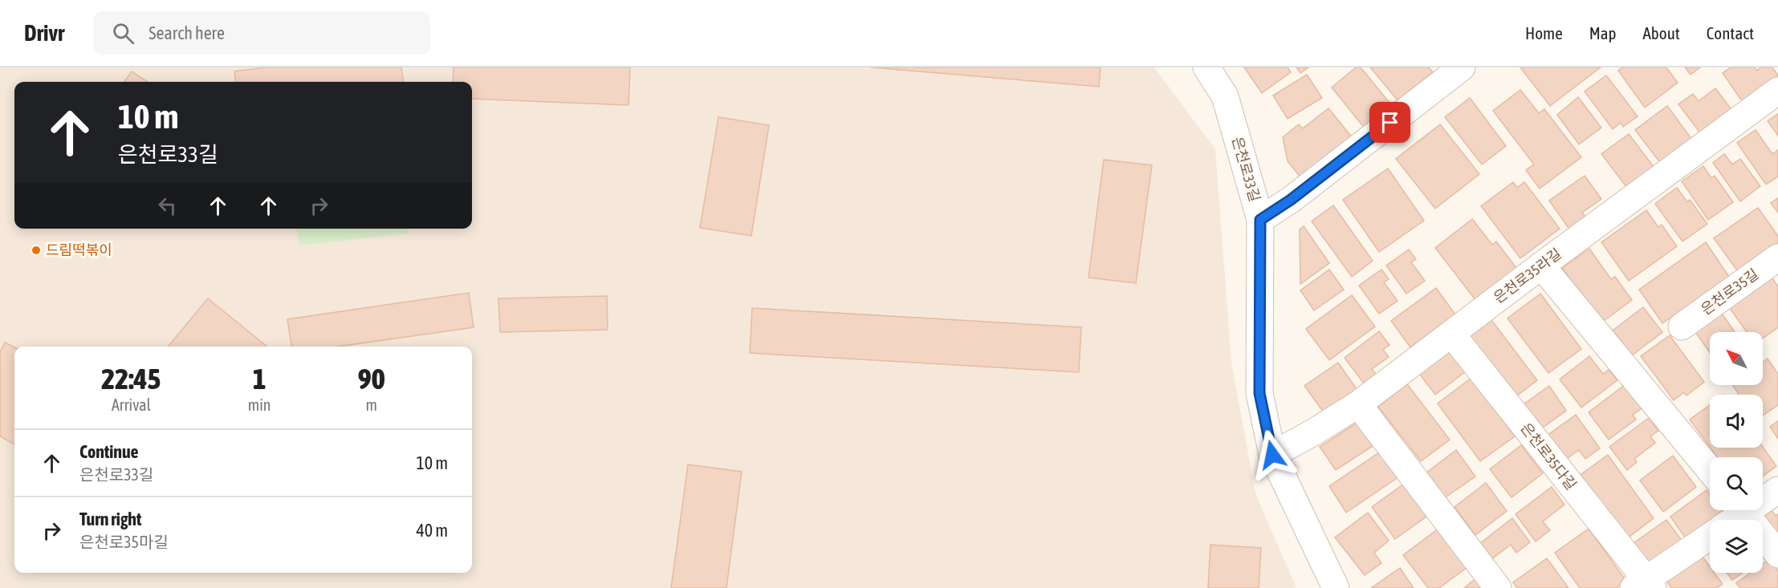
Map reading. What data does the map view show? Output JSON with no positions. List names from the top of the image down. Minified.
{"streets":{"street":["은천로33길","은천로35라길","은천로35길","은천로35다길"]},"crossings":[["은천로33길","은천로35라길"],["은천로35라길","은천로35다길"]],"places":["드림떡볶이"],"north":"top left","page":{"header":"Drivr","search":"Search here","nav":["Home","Map","About","Contact"],"turn":["10 m","은천로33길"],"eta":["22:45","Arrival","1","min","90","m"],"list":[{"name":"Continue","note":"은천로33길","value":"10 m"},{"name":"Turn right","note":"은천로35마길","value":"40 m"}]}}
